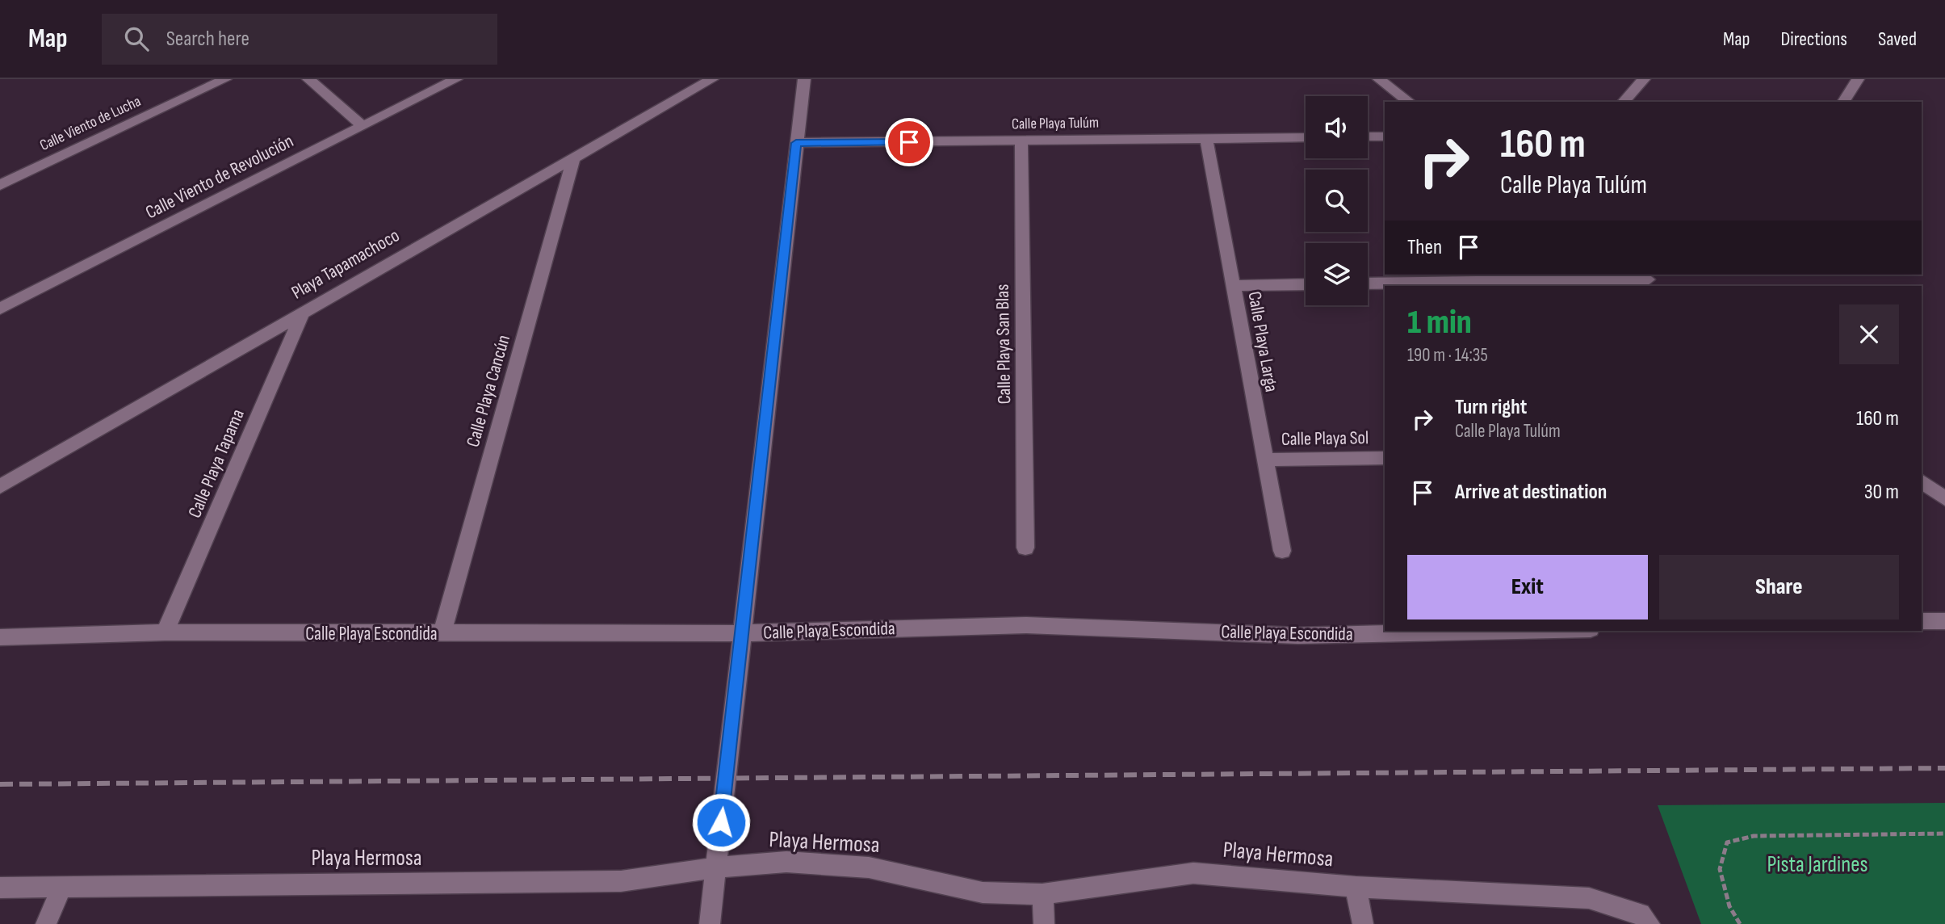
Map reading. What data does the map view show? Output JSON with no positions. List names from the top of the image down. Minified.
{"streets":{"street":["Calle Viento de Lucha","Calle Playa Tulúm","Calle Viento de Revolución","Playa Tapamachoco","Calle Playa Larga","Calle Playa San Blas","Calle Playa Cancún","Calle Playa Sol","Calle Playa Tapama","Calle Playa Escondida","Playa Hermosa"]},"crossings":[["Calle Playa Tulúm","Calle Playa Larga"],["Calle Playa Tulúm","Calle Playa San Blas"],["Playa Tapamachoco","Calle Playa Cancún"],["Playa Tapamachoco","Calle Playa Tapama"],["Calle Playa Larga","Calle Playa Sol"],["Calle Playa Cancún","Calle Playa Escondida"],["Calle Playa Tapama","Calle Playa Escondida"]],"parks":["Pista Jardines"],"page":{"header":"Map","search":"Search here","nav":["Map","Directions","Saved"],"turn":["160 m","Calle Playa Tulúm"],"then":"Then","heading":["1 min","190 m · 14:35"],"list":[{"name":"Turn right","note":"Calle Playa Tulúm","value":"160 m"},{"name":"Arrive at destination","value":"30 m"}],"buttons":["Exit","Share"]}}
